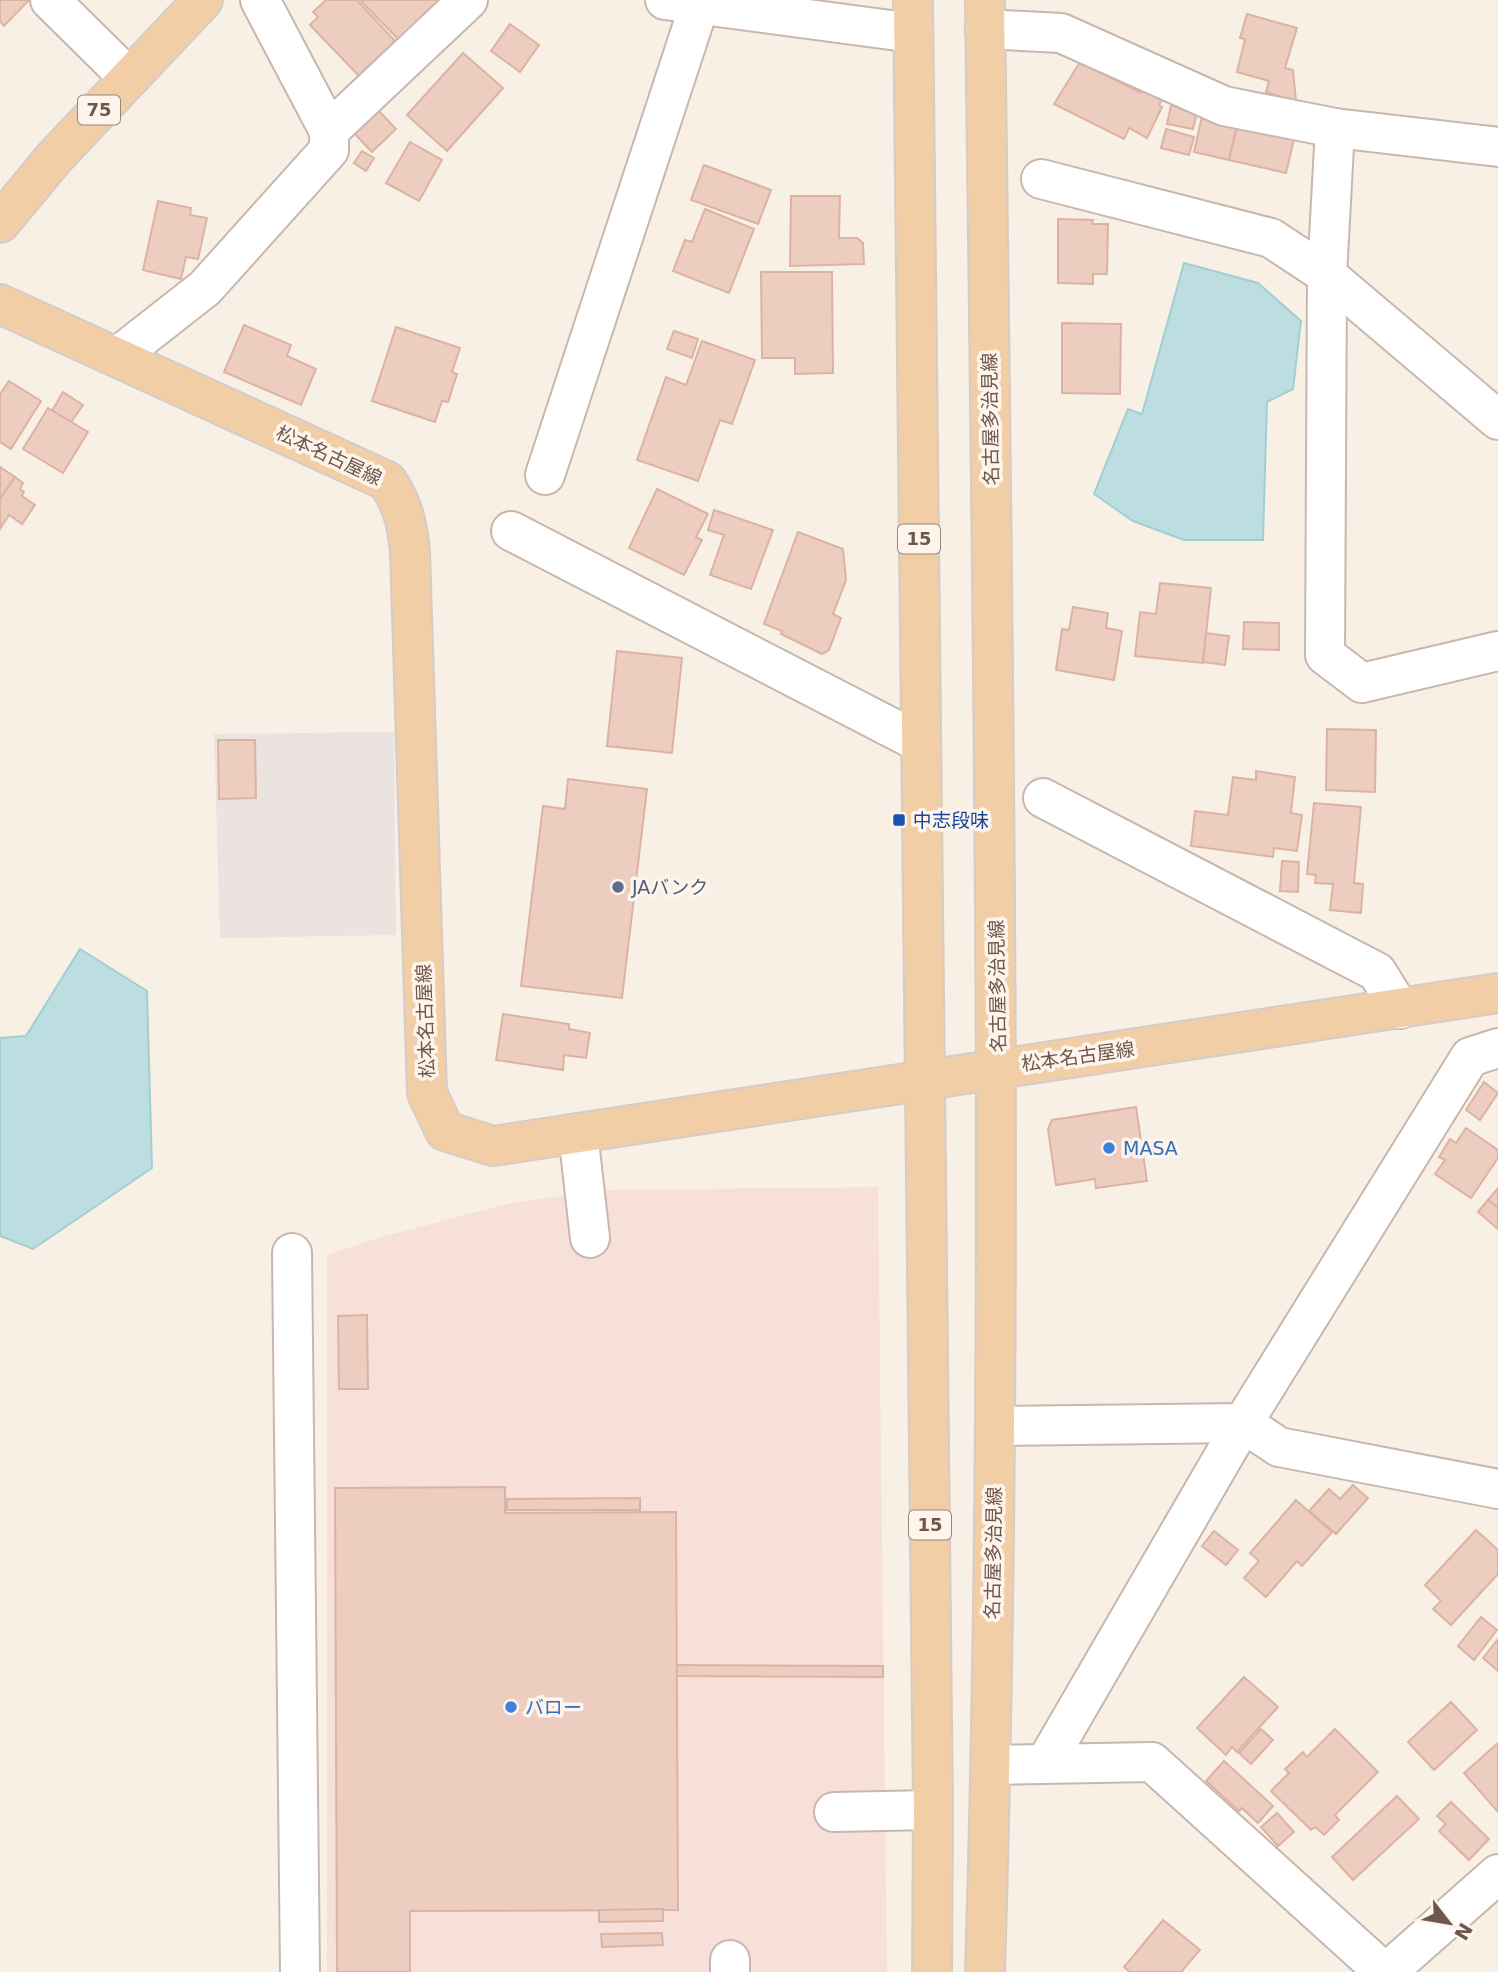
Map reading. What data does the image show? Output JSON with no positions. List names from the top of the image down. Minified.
{"streets":{"main road":["75","名古屋多治見線","松本名古屋線","15"]},"crossings":[["名古屋多治見線","松本名古屋線"],["松本名古屋線","15"]],"places":{"transit":["中志段味"],"other":["JAバンク","MASA","バロー"]},"north":"bottom right"}
